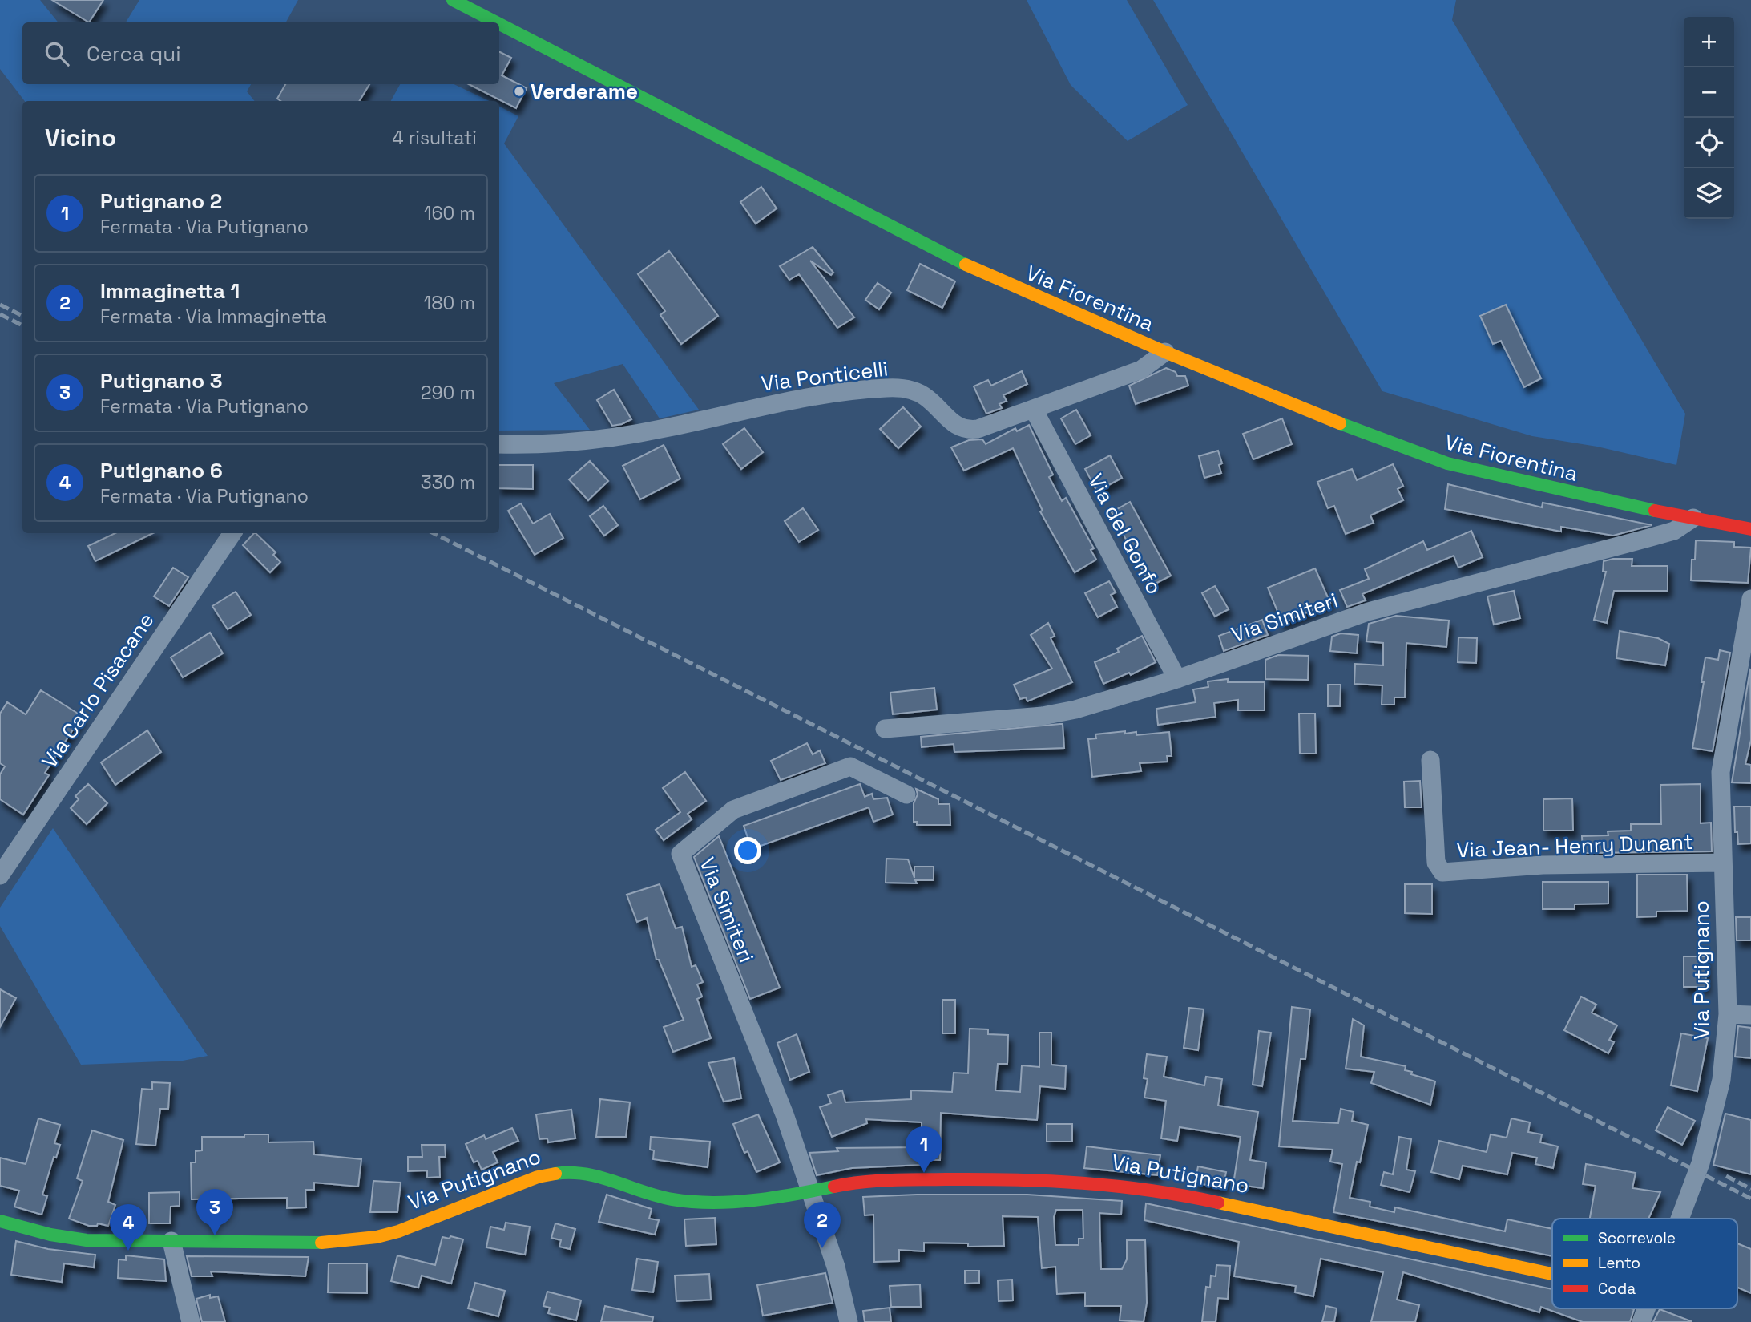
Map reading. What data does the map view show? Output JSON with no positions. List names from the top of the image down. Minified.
{"streets":{"street":["Via Fiorentina","Via Ponticelli","Via del Gonfo","Via Simiteri","Via Carlo Pisacane","Via Jean- Henry Dunant","Via Putignano"]},"crossings":[["Via Fiorentina","Via Ponticelli"],["Via Fiorentina","Via Simiteri"],["Via Ponticelli","Via del Gonfo"],["Via del Gonfo","Via Simiteri"],["Via Simiteri","Via Putignano"],["Via Jean- Henry Dunant","Via Putignano"]],"places":["Verderame"],"legend":["Scorrevole","Lento","Coda"],"page":{"map_buttons":["+","−"],"search":"Cerca qui","heading":["Vicino","4 risultati"],"list":[{"mark":"1","name":"Putignano 2","note":"Fermata · Via Putignano","value":"160 m"},{"mark":"2","name":"Immaginetta 1","note":"Fermata · Via Immaginetta","value":"180 m"},{"mark":"3","name":"Putignano 3","note":"Fermata · Via Putignano","value":"290 m"},{"mark":"4","name":"Putignano 6","note":"Fermata · Via Putignano","value":"330 m"}],"pins":["1","3","2","4"]}}
